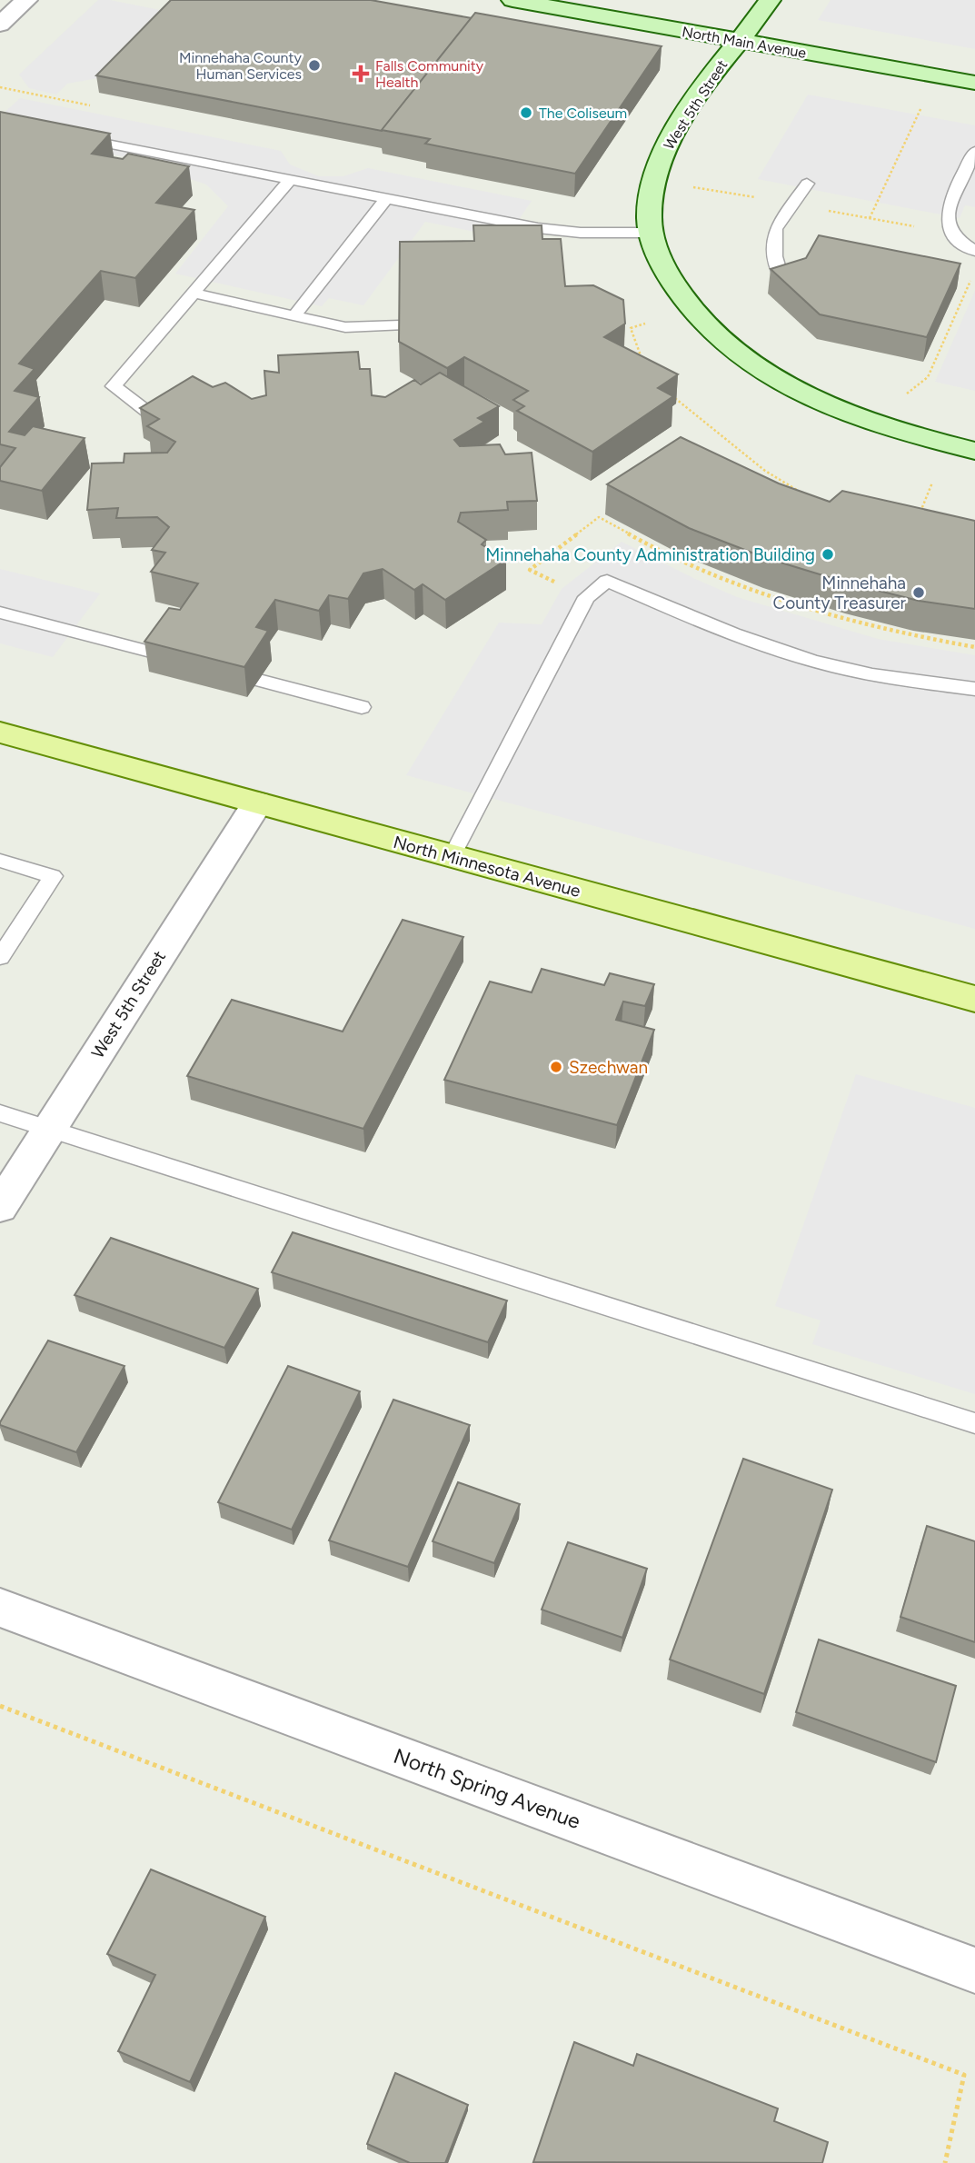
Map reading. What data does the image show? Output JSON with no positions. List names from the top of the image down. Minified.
{"streets":{"main road":["North Minnesota Avenue"],"street":["North Main Avenue","West 5th Street","North Spring Avenue"]},"crossings":[["North Main Avenue","West 5th Street"],["West 5th Street","North Minnesota Avenue"]],"places":{"other":["Minnehaha County Human Services","The Coliseum","Minnehaha County Administration Building","Minnehaha County Treasurer","Szechwan"],"health":["Falls Community Health"]}}
